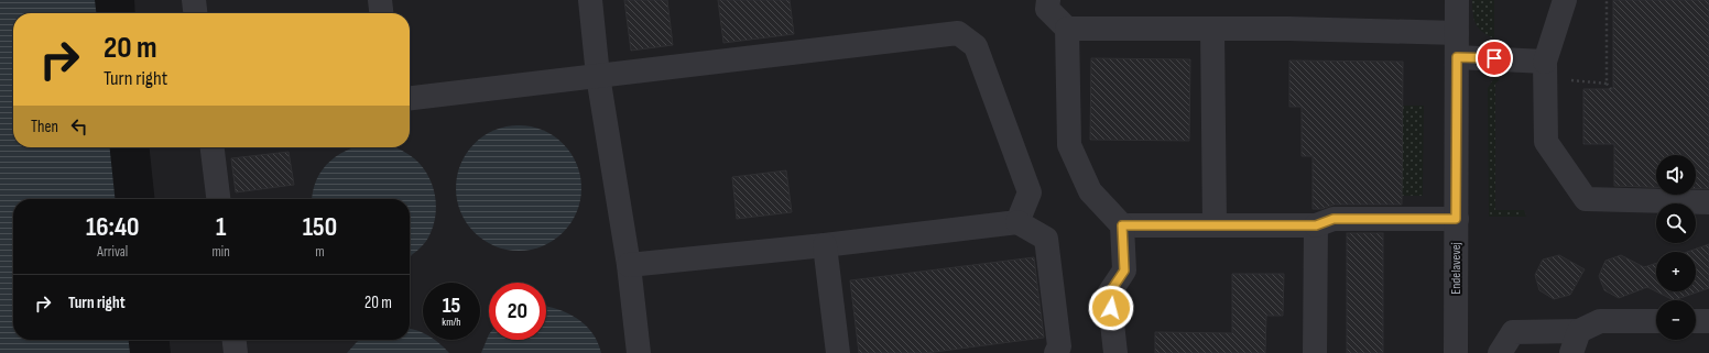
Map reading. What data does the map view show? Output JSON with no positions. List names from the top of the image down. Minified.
{"streets":{"street":["Endelavevej"]},"page":{"turn":["20 m","Turn right"],"then":"Then","map_buttons":["+","−"],"eta":["16:40","Arrival","1","min","150","m"],"list":[{"name":"Turn right","value":"20 m"}],"speed":"15 km/h","limit":"20"}}
